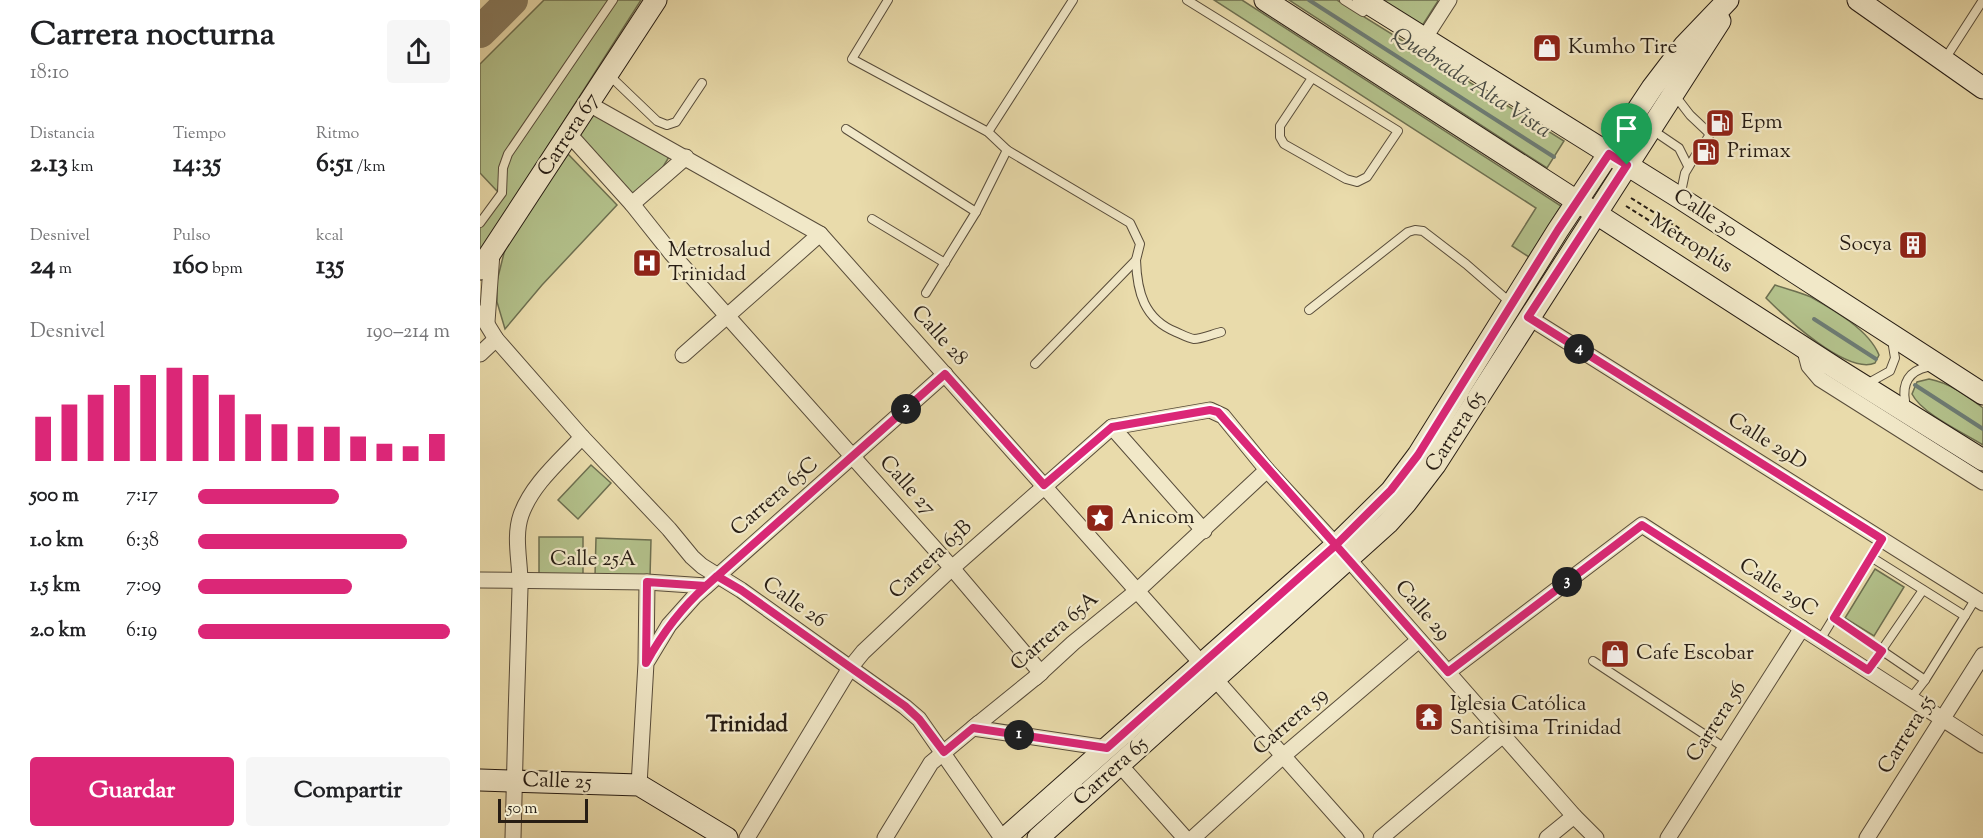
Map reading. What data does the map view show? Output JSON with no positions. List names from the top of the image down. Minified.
{"streets":{"main road":["Carrera 67","Calle 30","Carrera 65","Calle 25"],"street":["Calle 28","Calle 29D","Calle 27","Carrera 65C","Calle 25A","Carrera 65B","Calle 29C","Calle 26","Calle 29","Carrera 65A","Carrera 59","Carrera 56","Carrera 55"],"lane":["Metroplús"]},"crossings":[["Carrera 67","Calle 28"],["Carrera 67","Calle 27"],["Carrera 67","Calle 26"],["Calle 30","Carrera 65"],["Metroplús","Carrera 65"],["Calle 28","Carrera 65"],["Calle 28","Carrera 65C"],["Calle 28","Carrera 65B"],["Calle 28","Carrera 65A"],["Calle 28","Carrera 59"],["Carrera 65","Calle 29D"],["Carrera 65","Calle 26"],["Carrera 65","Calle 29"],["Calle 27","Carrera 65C"],["Calle 27","Carrera 65B"],["Calle 27","Carrera 65A"],["Carrera 65C","Calle 25A"],["Carrera 65C","Calle 26"],["Carrera 65C","Calle 25"],["Calle 25A","Calle 26"],["Carrera 65B","Calle 26"],["Carrera 65B","Calle 29"],["Calle 29C","Calle 29"],["Calle 29C","Carrera 56"],["Calle 29C","Carrera 55"],["Calle 26","Carrera 65A"],["Calle 29","Carrera 65A"],["Calle 29","Carrera 59"]],"districts":["Trinidad"],"water":["Quebrada Alta Vista"],"places":{"shop":["Kumho Tire","Cafe Escobar"],"fuel station":["Epm","Primax"],"building":["Socya"],"hospital":["Metrosalud Trinidad"],"place":["Anicom"],"temple":["Iglesia Católica Santisima Trinidad"]},"scale_bar":"50 m","page":{"heading":["Carrera nocturna","18:10"],"stats":[["Distancia","2.13 km"],["Tiempo","14:35"],["Ritmo","6:51 /km"],["Desnivel","24 m"],["Pulso","160 bpm"],["kcal","135"]],"chart":["Desnivel","190–214 m"],"pins":["4","2","3","1"],"list":[{"name":"500 m","note":"7:17"},{"name":"1.0 km","note":"6:38"},{"name":"1.5 km","note":"7:09"},{"name":"2.0 km","note":"6:19"}],"buttons":["Guardar","Compartir"],"scale":"50 m"}}
